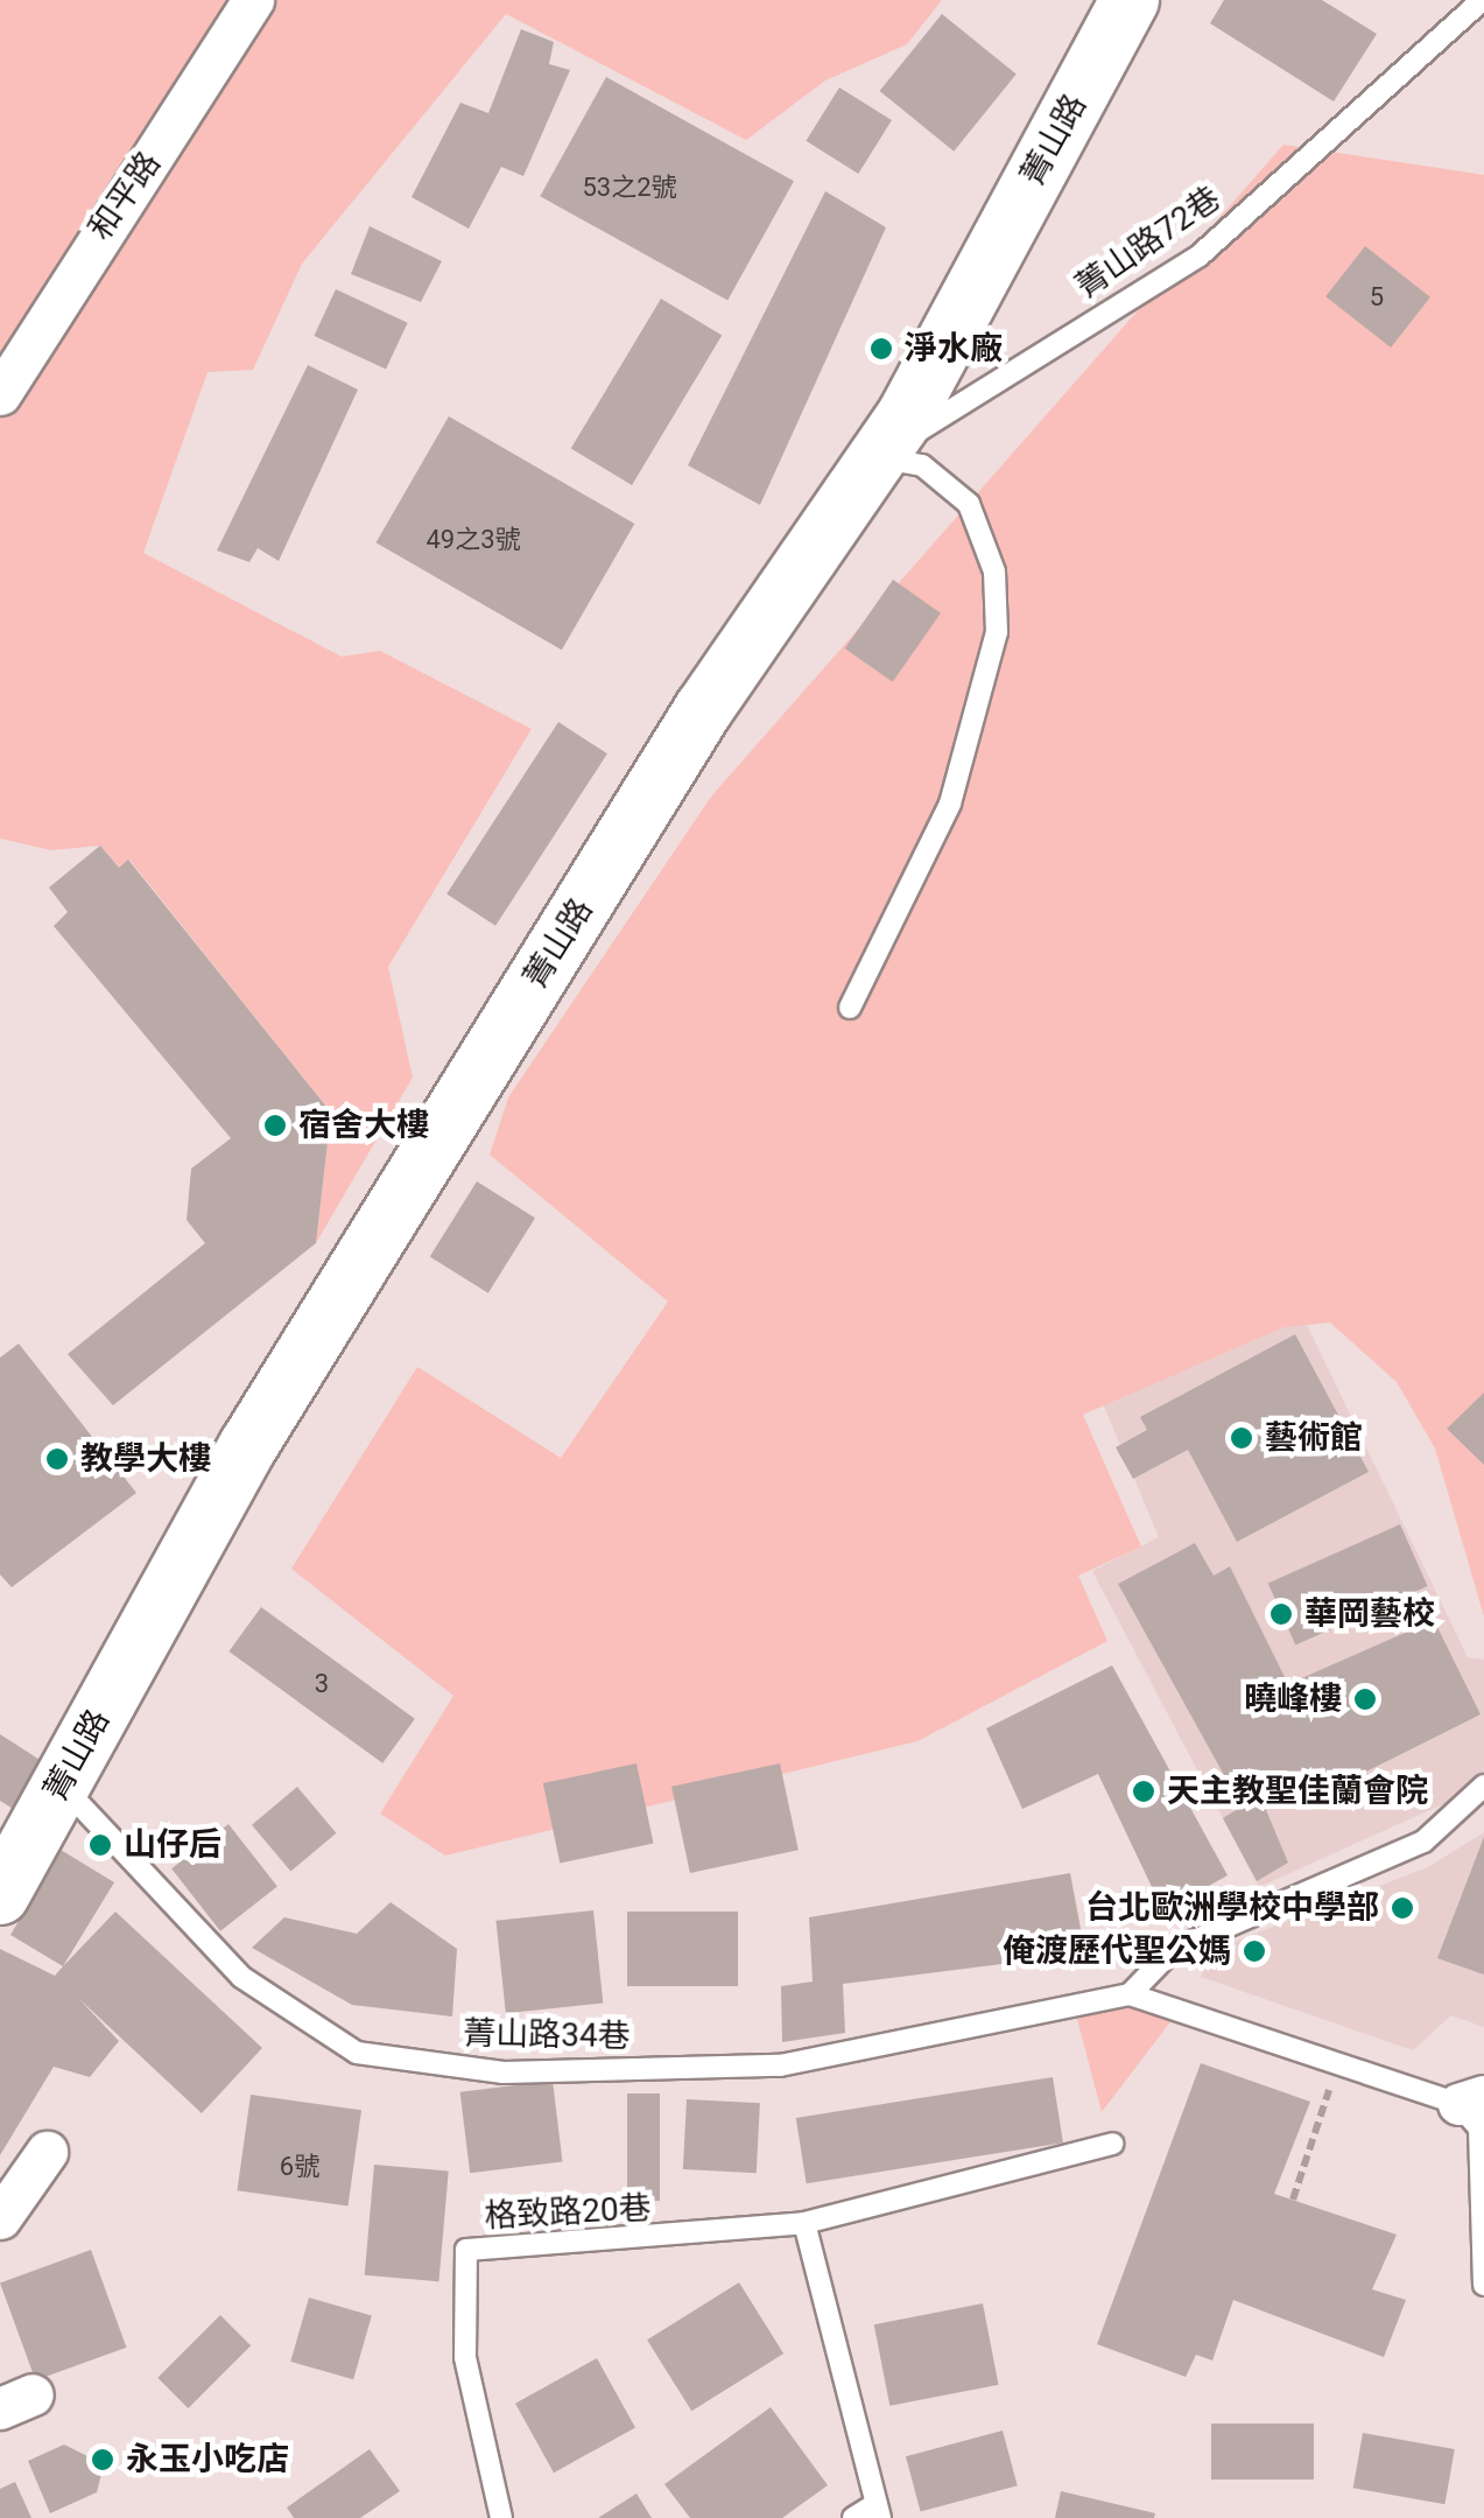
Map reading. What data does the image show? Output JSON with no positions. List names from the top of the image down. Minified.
{"streets":{"street":["菁山路","和平路"],"lane":["菁山路72巷","菁山路34巷","格致路20巷"]},"crossings":[["菁山路","菁山路72巷"],["菁山路","菁山路34巷"]],"places":["淨水廠","宿舍大樓","藝術館","教學大樓","華岡藝校","曉峰樓","天主教聖佳蘭會院","山仔后","台北歐洲學校中學部","俺渡歷代聖公媽","永玉小吃店"],"house_numbers":["53之2號","5","49之3號","3","6號"]}
